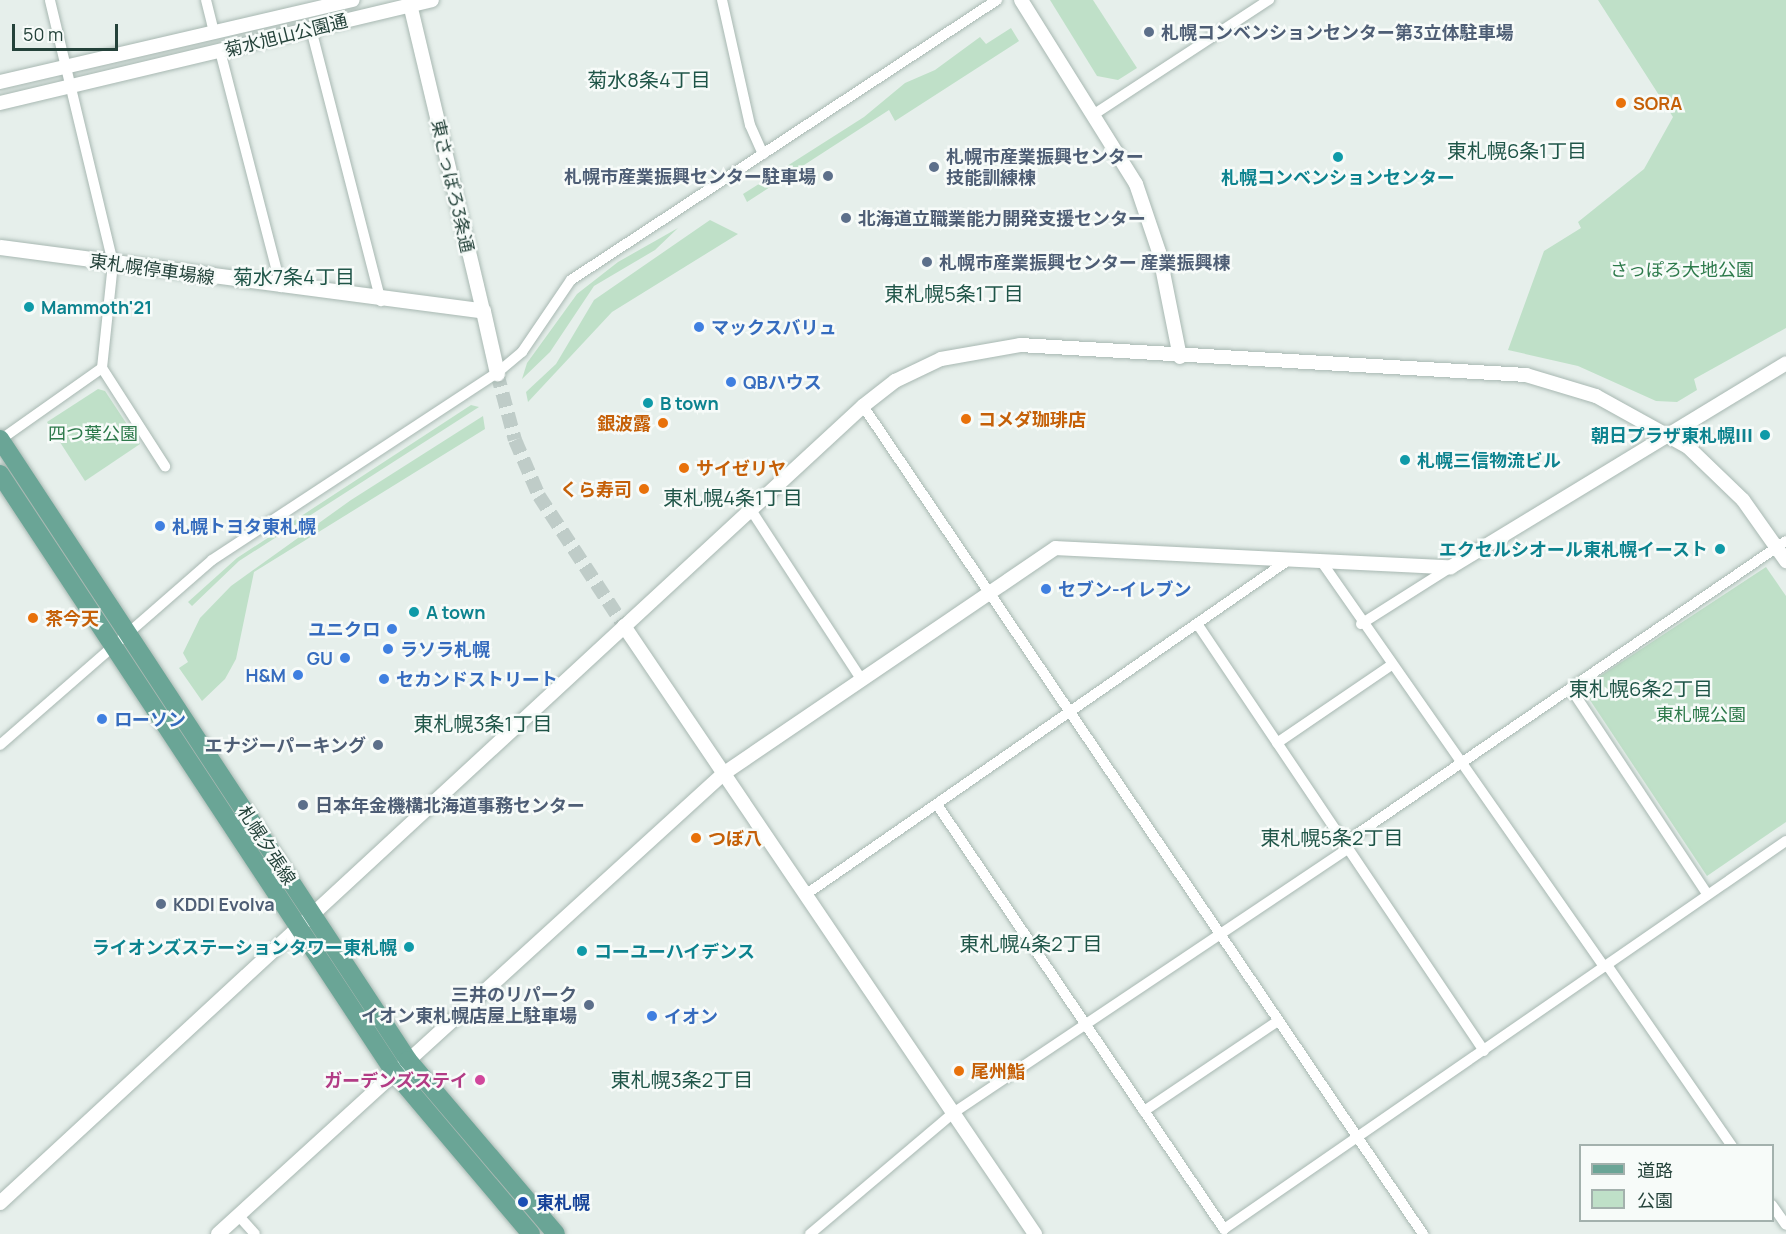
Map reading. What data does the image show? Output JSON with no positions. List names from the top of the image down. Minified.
{"streets":{"main road":["東さっぽろ3条通","東札幌停車場線","札幌夕張線"],"street":["菊水旭山公園通"]},"crossings":[["菊水旭山公園通","東さっぽろ3条通"],["東さっぽろ3条通","東札幌停車場線"]],"districts":["菊水8条4丁目","東札幌6条1丁目","菊水7条4丁目","東札幌5条1丁目","東札幌4条1丁目","東札幌6条2丁目","東札幌3条1丁目","東札幌5条2丁目","東札幌4条2丁目","東札幌3条2丁目"],"parks":["さっぽろ大地公園","四つ葉公園","東札幌公園"],"places":["札幌コンベンションセンター第3立体駐車場","SORA","札幌コンベンションセンター","札幌市産業振興センター 技能訓練棟","札幌市産業振興センター駐車場","北海道立職業能力開発支援センター","札幌市産業振興センター 産業振興棟","Mammoth'21","マックスバリュ","QBハウス","B town","コメダ珈琲店","銀波露","朝日プラザ東札幌Ⅲ","札幌三信物流ビル","サイゼリヤ","くら寿司","札幌トヨタ東札幌","エクセルシオール東札幌イースト","セブン-イレブン","A town","茶今天","ユニクロ","ラソラ札幌","GU","H&M","セカンドストリート","ローソン","エナジーパーキング","日本年金機構北海道事務センター","つぼ八","KDDI Evolva","ライオンズステーションタワー東札幌","コーユーハイデンス","三井のリパーク イオン東札幌店屋上駐車場","イオン","尾州鮨","ガーデンズステイ","東札幌"],"legend":["道路","公園"],"scale_bar":"50 m"}
